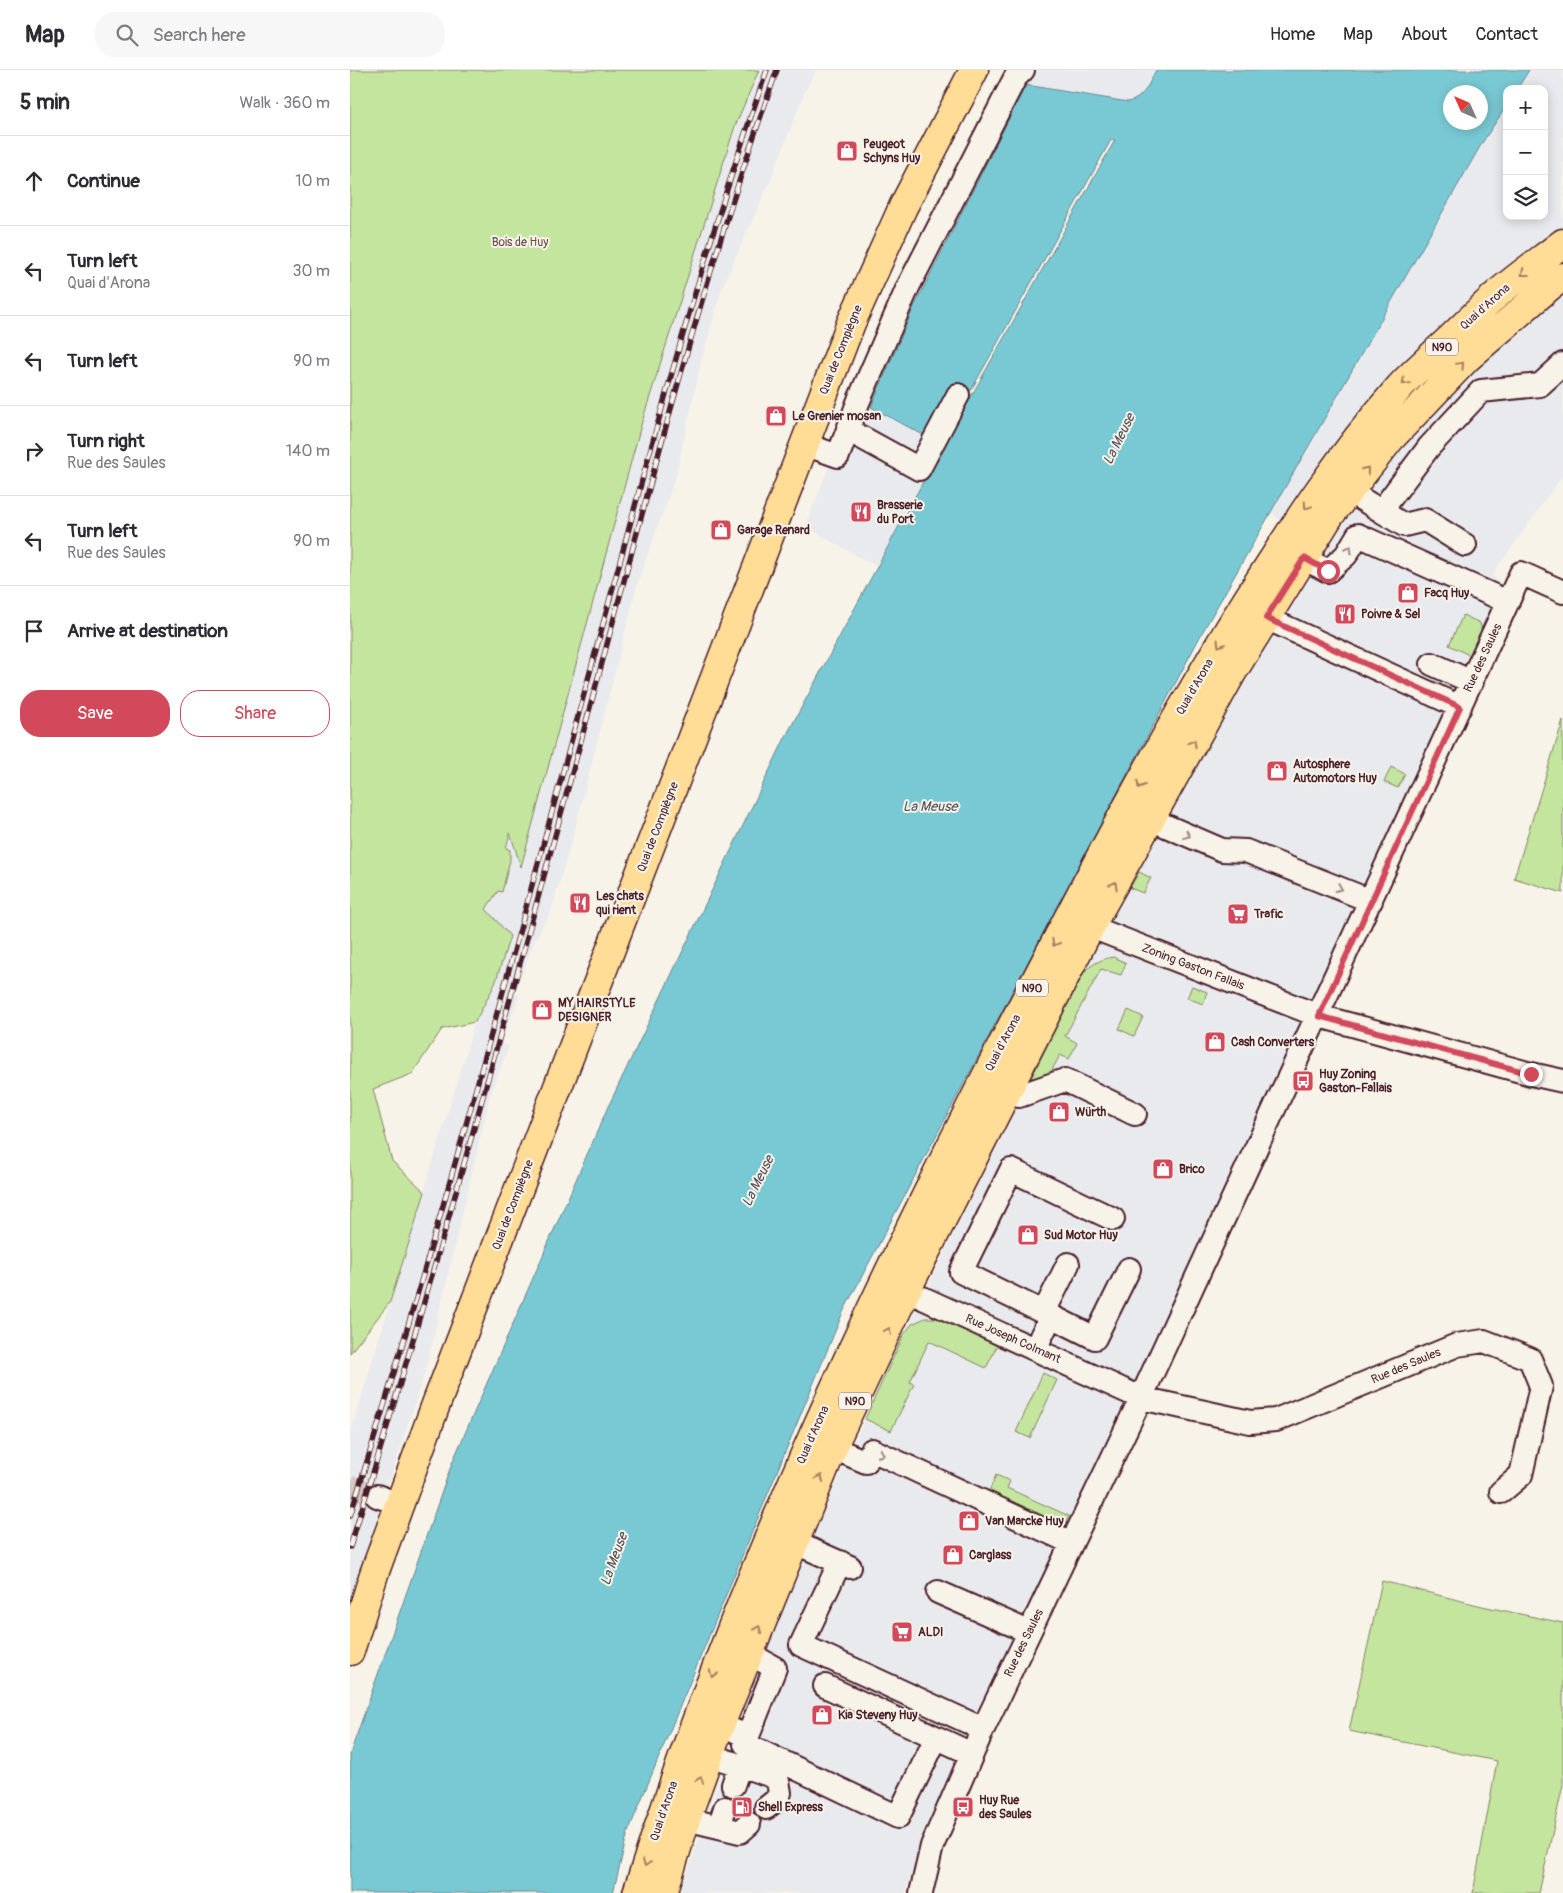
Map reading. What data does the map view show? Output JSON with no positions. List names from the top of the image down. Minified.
{"streets":{"main road":["Quai d'Arona","N90","Quai de Compiègne"],"street":["Rue des Saules","Zoning Gaston Fallais","Rue Joseph Colmant"]},"crossings":[["Quai d'Arona","Zoning Gaston Fallais"],["Quai d'Arona","Rue Joseph Colmant"],["Rue des Saules","Zoning Gaston Fallais"],["Rue des Saules","Rue Joseph Colmant"]],"water":["La Meuse"],"parks":["Bois de Huy"],"places":{"shop":["Peugeot Schyns Huy","Le Grenier mosan","Garage Renard","Facq Huy","Autosphere Automotors Huy","MY HAIRSTYLE DESIGNER","Cash Converters","Würth","Brico","Sud Motor Huy","Van Marcke Huy","Carglass","Kia Steveny Huy"],"restaurant":["Brasserie du Port","Poivre & Sel","Les chats qui rient"],"supermarket":["Trafic","ALDI"],"bus stop":["Huy Zoning Gaston-Fallais","Huy Rue des Saules"],"fuel station":["Shell Express"]},"north":"top left","page":{"header":"Map","search":"Search here","nav":["Home","Map","About","Contact"],"heading":["5 min","Walk · 360 m"],"map_buttons":["+","−"],"list":[["Continue","10 m"],["Turn left","Quai d'Arona","30 m"],["Turn left","90 m"],["Turn right","Rue des Saules","140 m"],["Turn left","Rue des Saules","90 m"],"Arrive at destination"],"buttons":["Save","Share"]}}
